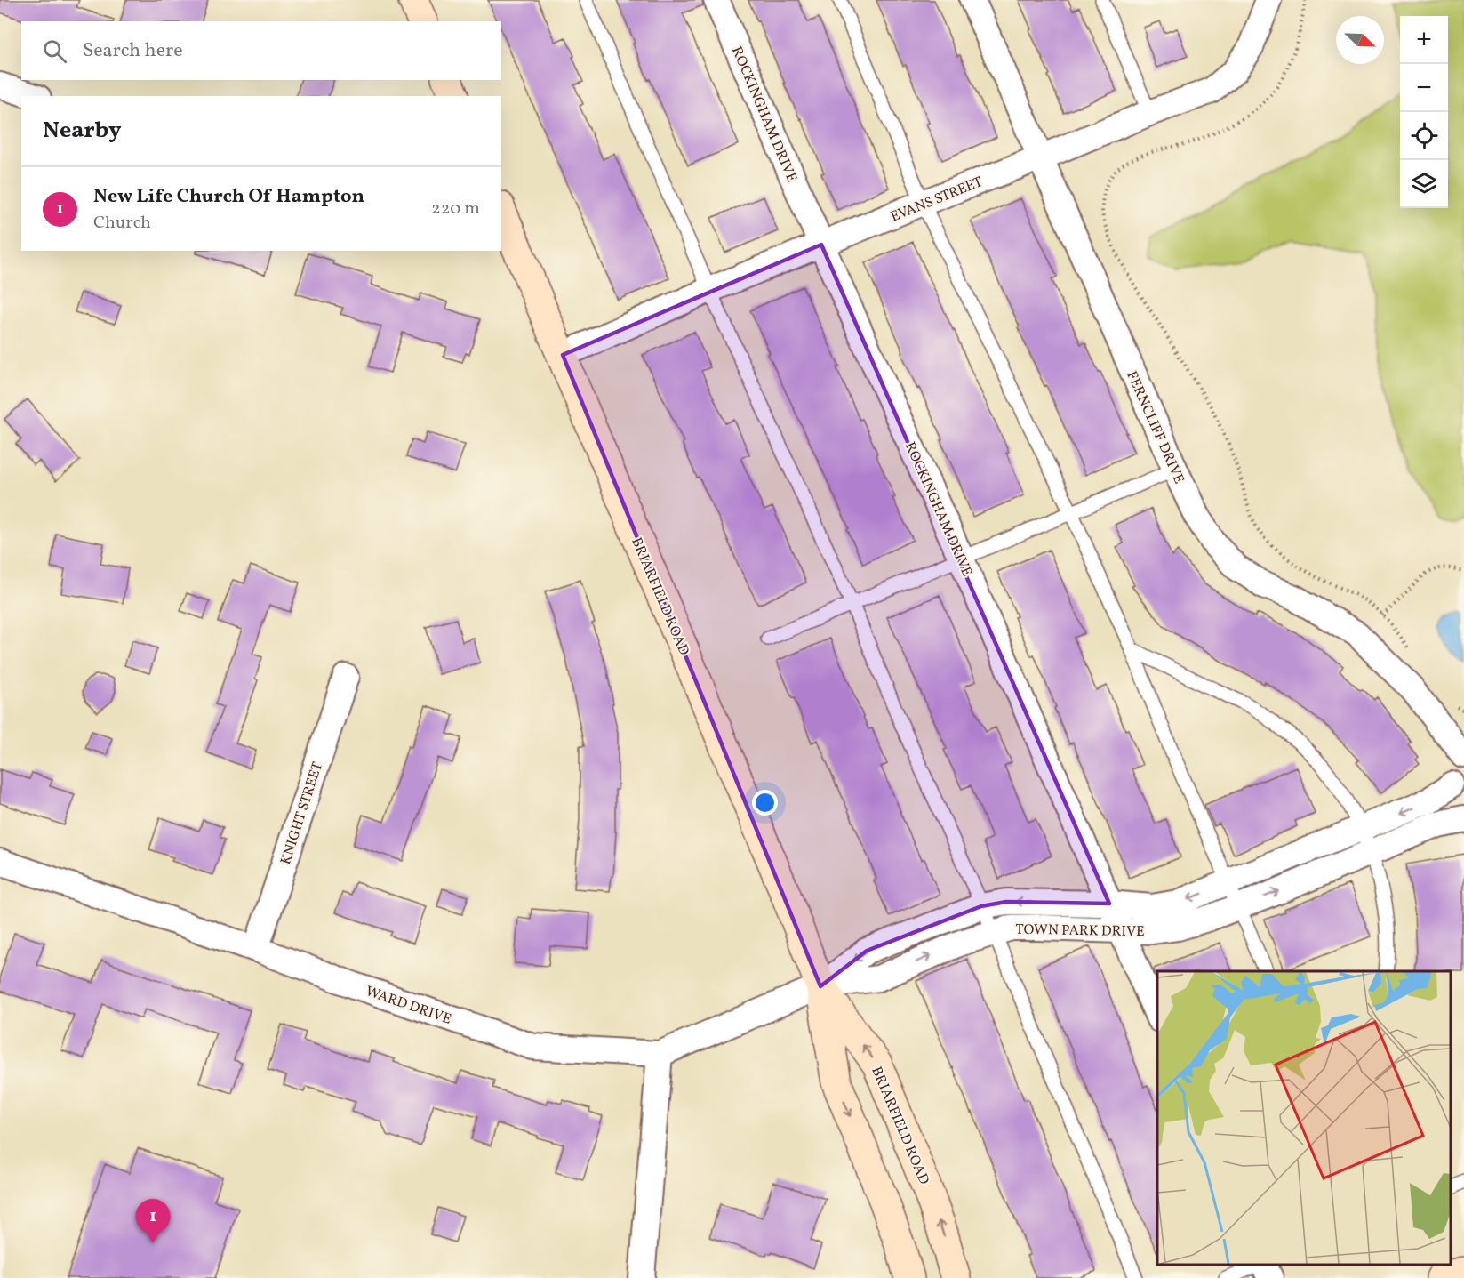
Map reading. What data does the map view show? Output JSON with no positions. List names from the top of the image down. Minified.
{"streets":{"main road":["BRIARFIELD ROAD"],"street":["ROCKINGHAM DRIVE","EVANS STREET","FERNCLIFF DRIVE","KNIGHT STREET","TOWN PARK DRIVE","WARD DRIVE"]},"crossings":[["ROCKINGHAM DRIVE","EVANS STREET"],["ROCKINGHAM DRIVE","TOWN PARK DRIVE"],["EVANS STREET","FERNCLIFF DRIVE"],["EVANS STREET","BRIARFIELD ROAD"],["BRIARFIELD ROAD","TOWN PARK DRIVE"],["BRIARFIELD ROAD","WARD DRIVE"],["KNIGHT STREET","WARD DRIVE"],["TOWN PARK DRIVE","WARD DRIVE"]],"north":"bottom right","page":{"map_buttons":["+","−"],"search":"Search here","heading":"Nearby","list":[{"mark":"1","name":"New Life Church Of Hampton","note":"Church","value":"220 m"}],"pins":"1"}}
